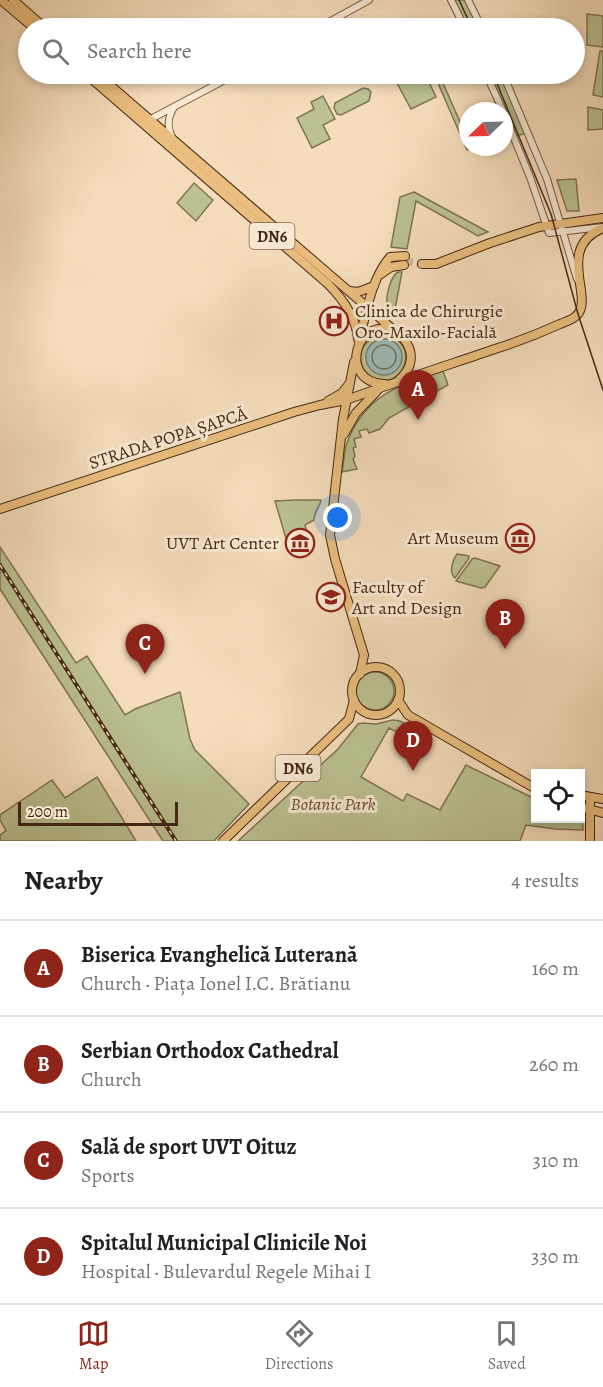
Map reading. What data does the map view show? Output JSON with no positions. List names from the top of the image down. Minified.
{"streets":{"main road":["DN6","STRADA POPA ȘAPCĂ"]},"crossings":[["DN6","STRADA POPA ȘAPCĂ"]],"parks":["Botanic Park"],"places":{"hospital":["Clinica de Chirurgie Oro-Maxilo-Facială"],"museum":["Art Museum","UVT Art Center"],"school or university":["Faculty of Art and Design"]},"scale_bar":"200 m","north":"bottom left","page":{"search":"Search here","pins":["A","B","C","D"],"scale":"200 m","heading":["Nearby","4 results"],"list":[{"mark":"A","name":"Biserica Evanghelică Luterană","note":"Church · Piața Ionel I.C. Brătianu","value":"160 m"},{"mark":"B","name":"Serbian Orthodox Cathedral","note":"Church","value":"260 m"},{"mark":"C","name":"Sală de sport UVT Oituz","note":"Sports","value":"310 m"},{"mark":"D","name":"Spitalul Municipal Clinicile Noi","note":"Hospital · Bulevardul Regele Mihai I","value":"330 m"}],"nav":["Map","Directions","Saved"]}}
